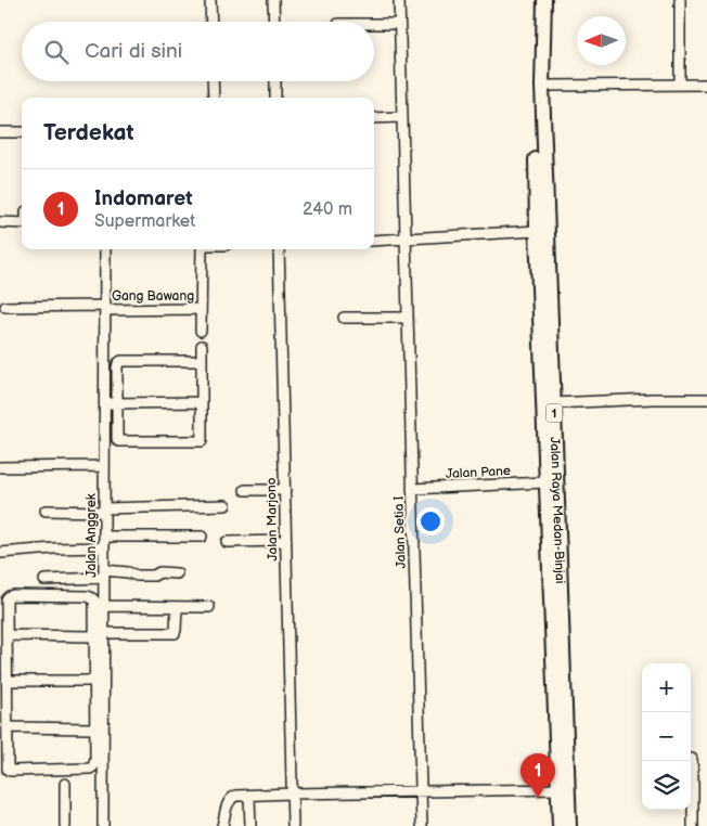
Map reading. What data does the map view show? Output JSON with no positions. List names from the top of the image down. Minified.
{"streets":{"highway":["1","Jalan Raya Medan-Binjai"],"street":["Gang Bawang","Jalan Pane","Jalan Marjono","Jalan Setia I","Jalan Anggrek"]},"crossings":[["Gang Bawang","Jalan Anggrek"],["Jalan Pane","Jalan Raya Medan-Binjai"],["Jalan Pane","Jalan Setia I"]],"north":"left","page":{"search":"Cari di sini","heading":"Terdekat","list":[{"mark":"1","name":"Indomaret","note":"Supermarket","value":"240 m"}],"map_buttons":["+","−"],"pins":"1"}}
